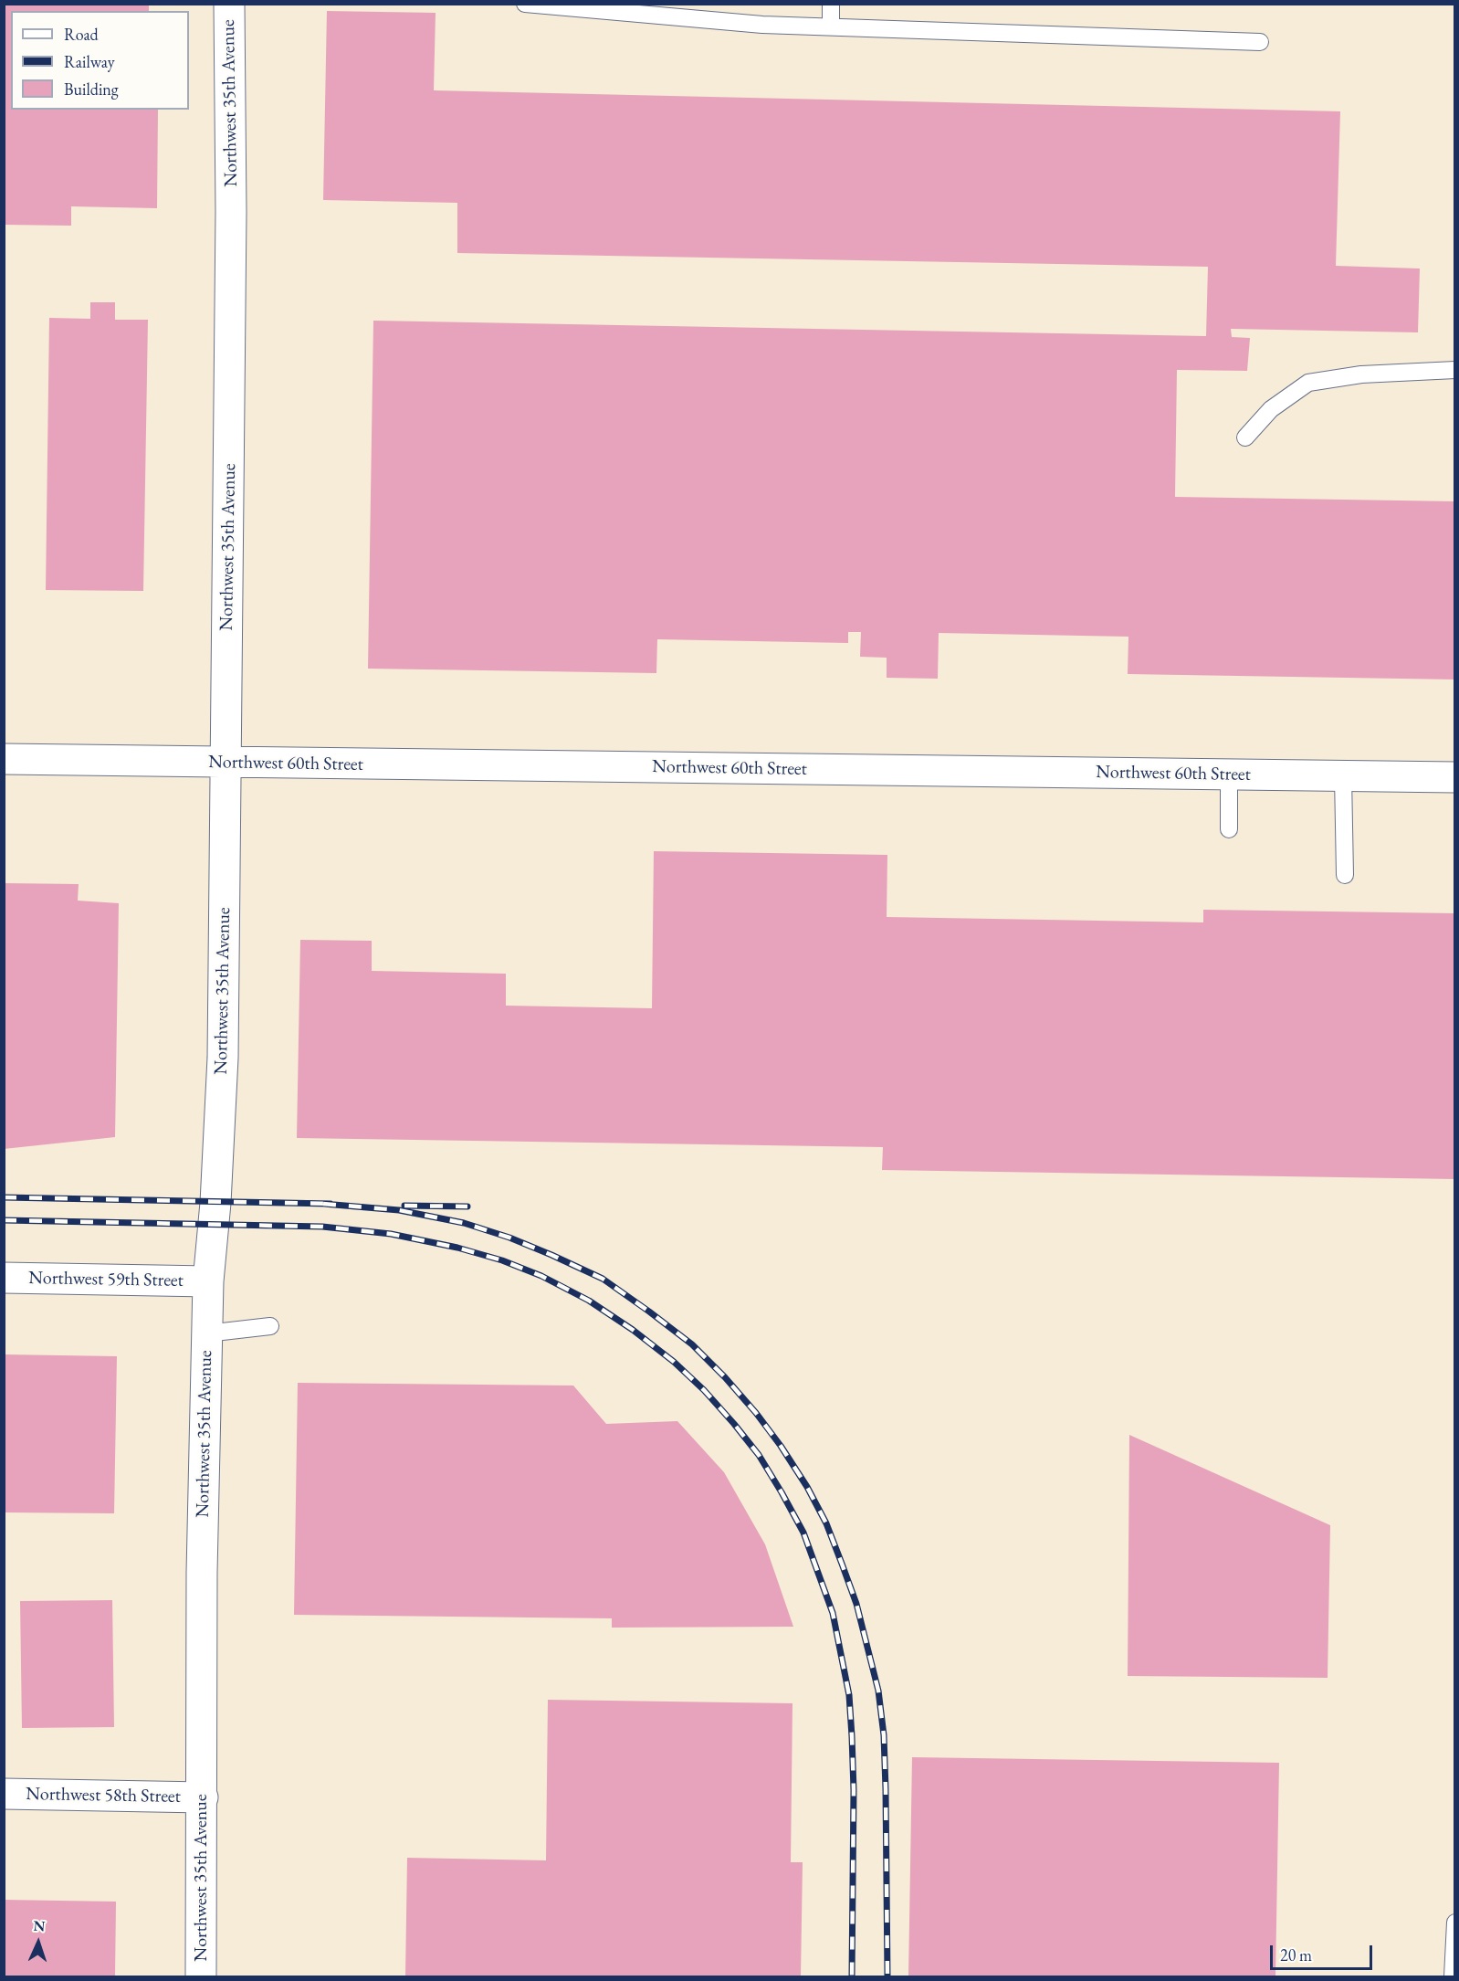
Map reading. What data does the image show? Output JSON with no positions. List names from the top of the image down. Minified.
{"streets":{"street":["Northwest 35th Avenue","Northwest 60th Street","Northwest 59th Street","Northwest 58th Street"]},"crossings":[["Northwest 35th Avenue","Northwest 60th Street"],["Northwest 35th Avenue","Northwest 59th Street"],["Northwest 35th Avenue","Northwest 58th Street"]],"legend":["Road","Railway","Building"],"scale_bar":"20 m","north":"top"}
